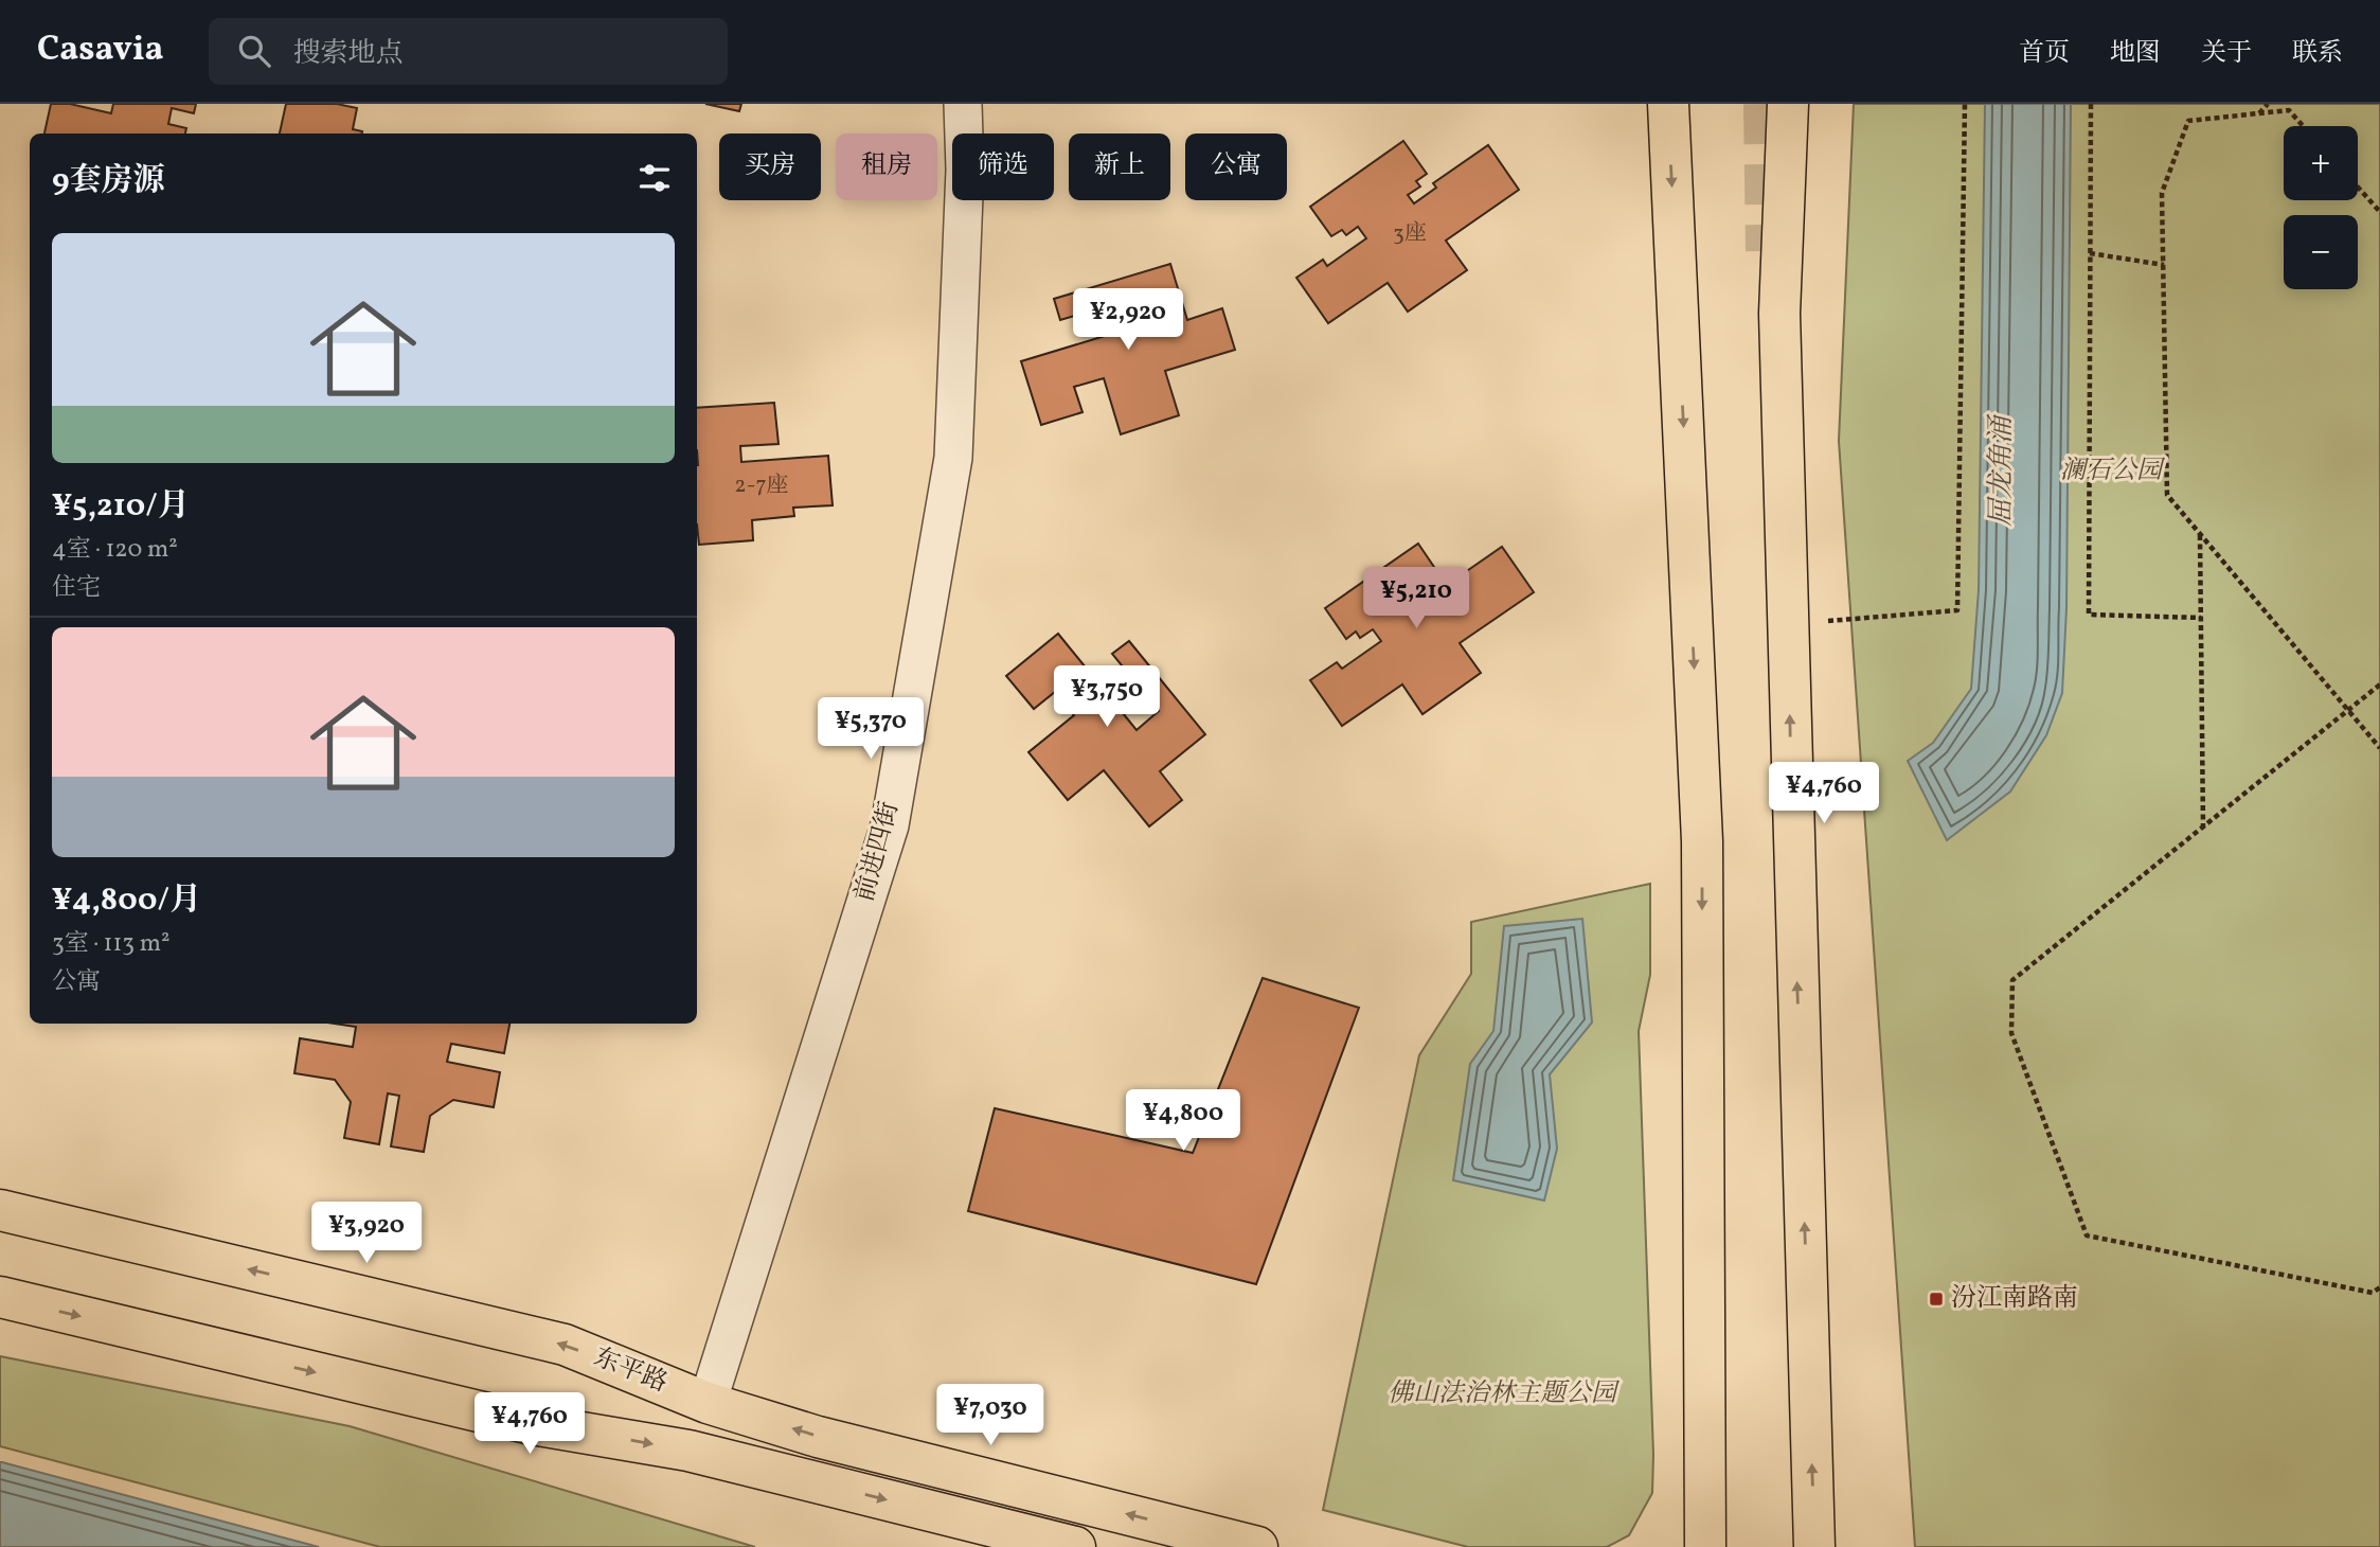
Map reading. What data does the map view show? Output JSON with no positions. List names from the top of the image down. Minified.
{"streets":{"main road":["东平路"],"street":["前进四街"]},"crossings":[["前进四街","东平路"]],"water":["屈龙角涌"],"parks":["澜石公园","佛山法治林主题公园"],"places":{"transit":["汾江南路南"]},"house_numbers":["3座","2-7座"],"page":{"header":"Casavia","search":"搜索地点","nav":["首页","地图","关于","联系"],"map_buttons":["+","−"],"chip":["买房","租房","筛选","新上","公寓"],"heading":"9套房源","list":[{"name":"¥5,210/月","note":"4室 · 120 m² · 住宅"},{"name":"¥4,800/月","note":"3室 · 113 m² · 公寓"}],"price":["¥2,920","¥5,210","¥3,750","¥5,370","¥4,760","¥4,800","¥3,920","¥7,030","¥4,760"]}}
